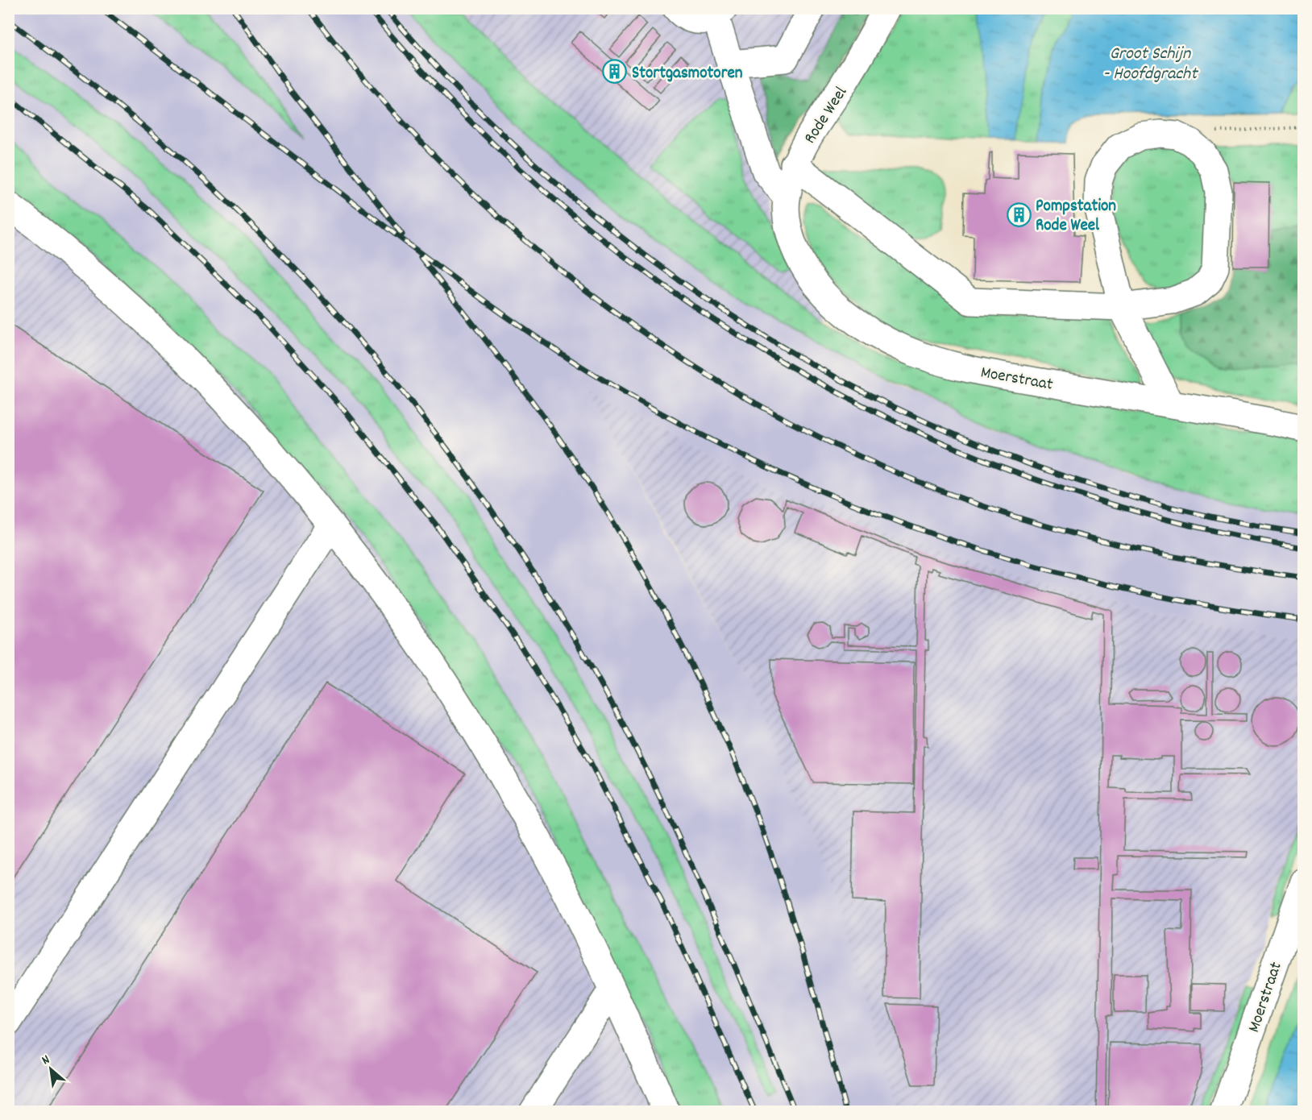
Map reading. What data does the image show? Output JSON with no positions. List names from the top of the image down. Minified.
{"streets":{"street":["Rode Weel","Moerstraat"]},"crossings":[["Rode Weel","Moerstraat"]],"water":["Groot Schijn - Hoofdgracht"],"places":{"building":["Stortgasmotoren","Pompstation Rode Weel"]},"north":"top left"}
